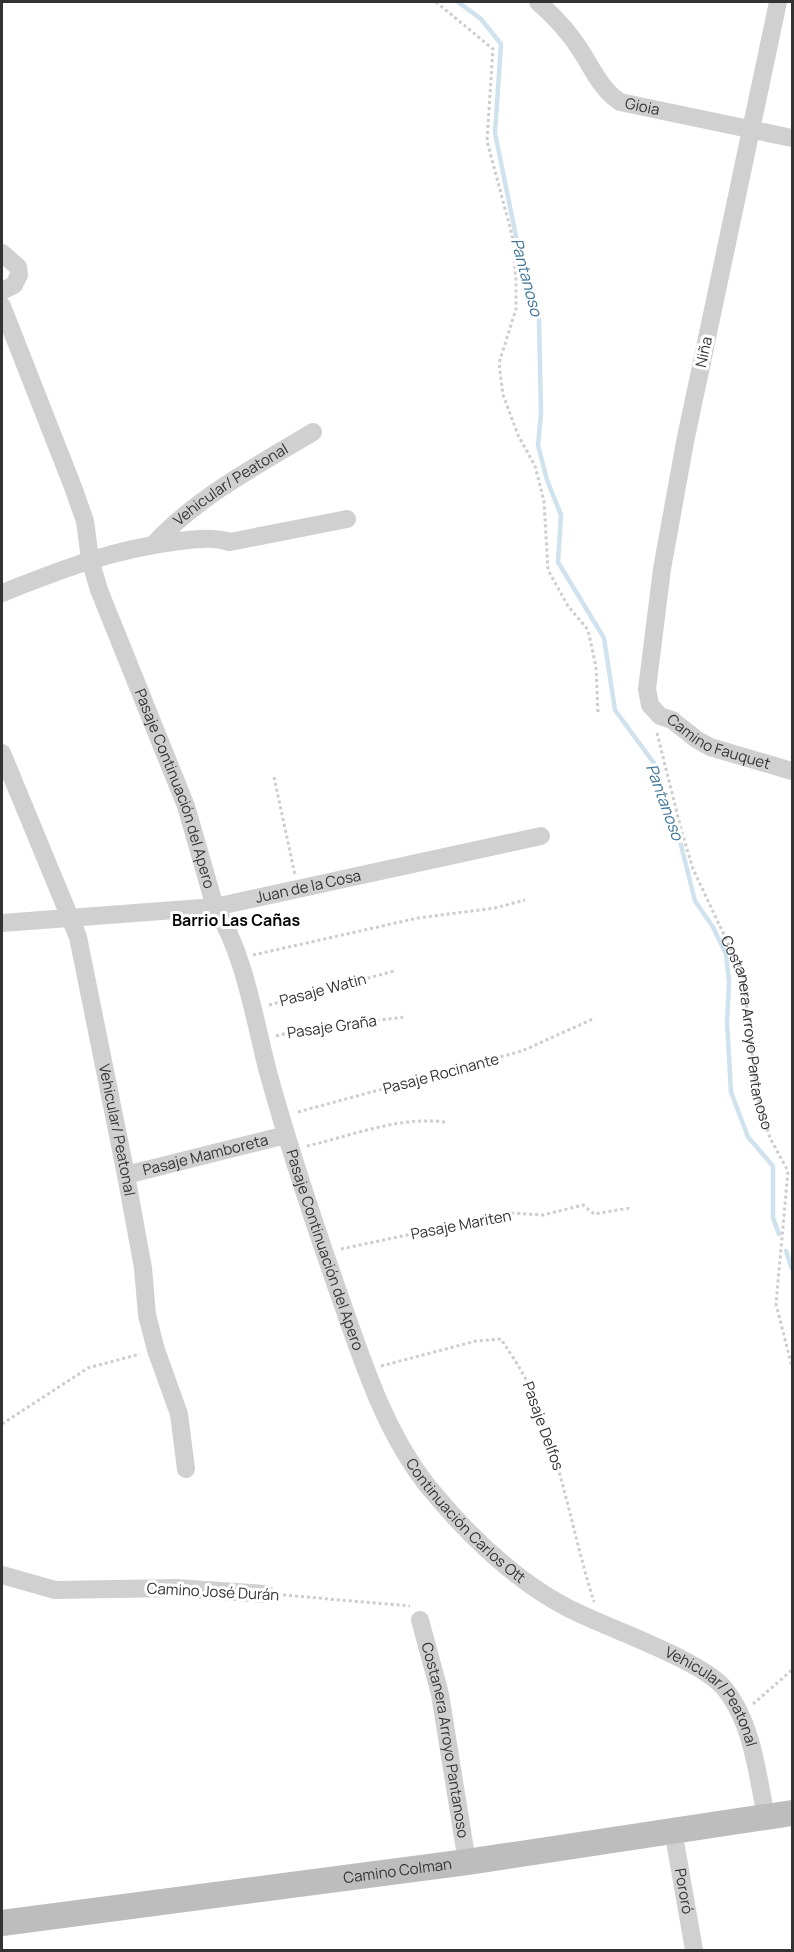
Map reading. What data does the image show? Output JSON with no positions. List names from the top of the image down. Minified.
{"streets":{"street":["Gioia","Niña","Vehicular/ Peatonal","Camino Fauquet","Pasaje Continuación del Apero","Juan de la Cosa","Costanera Arroyo Pantanoso","Pasaje Mamboreta","Continuación Carlos Ott","Camino José Durán","Camino Colman","Pororó"],"path":["Pasaje Watin","Pasaje Graña","Pasaje Rocinante","Pasaje Mariten","Pasaje Delfos"]},"crossings":[["Gioia","Niña"],["Niña","Camino Fauquet"],["Niña","Costanera Arroyo Pantanoso"],["Vehicular/ Peatonal","Pasaje Continuación del Apero"],["Vehicular/ Peatonal","Juan de la Cosa"],["Vehicular/ Peatonal","Pasaje Mamboreta"],["Vehicular/ Peatonal","Pasaje Delfos"],["Vehicular/ Peatonal","Continuación Carlos Ott"],["Vehicular/ Peatonal","Camino Colman"],["Camino Fauquet","Costanera Arroyo Pantanoso"],["Pasaje Continuación del Apero","Juan de la Cosa"],["Pasaje Continuación del Apero","Pasaje Watin"],["Pasaje Continuación del Apero","Pasaje Graña"],["Pasaje Continuación del Apero","Pasaje Rocinante"],["Pasaje Continuación del Apero","Pasaje Mamboreta"],["Pasaje Continuación del Apero","Pasaje Mariten"],["Pasaje Continuación del Apero","Pasaje Delfos"],["Pasaje Continuación del Apero","Continuación Carlos Ott"],["Costanera Arroyo Pantanoso","Camino José Durán"],["Costanera Arroyo Pantanoso","Camino Colman"],["Pasaje Delfos","Continuación Carlos Ott"],["Camino Colman","Pororó"]],"districts":["Barrio Las Cañas"],"water":["Pantanoso"]}
